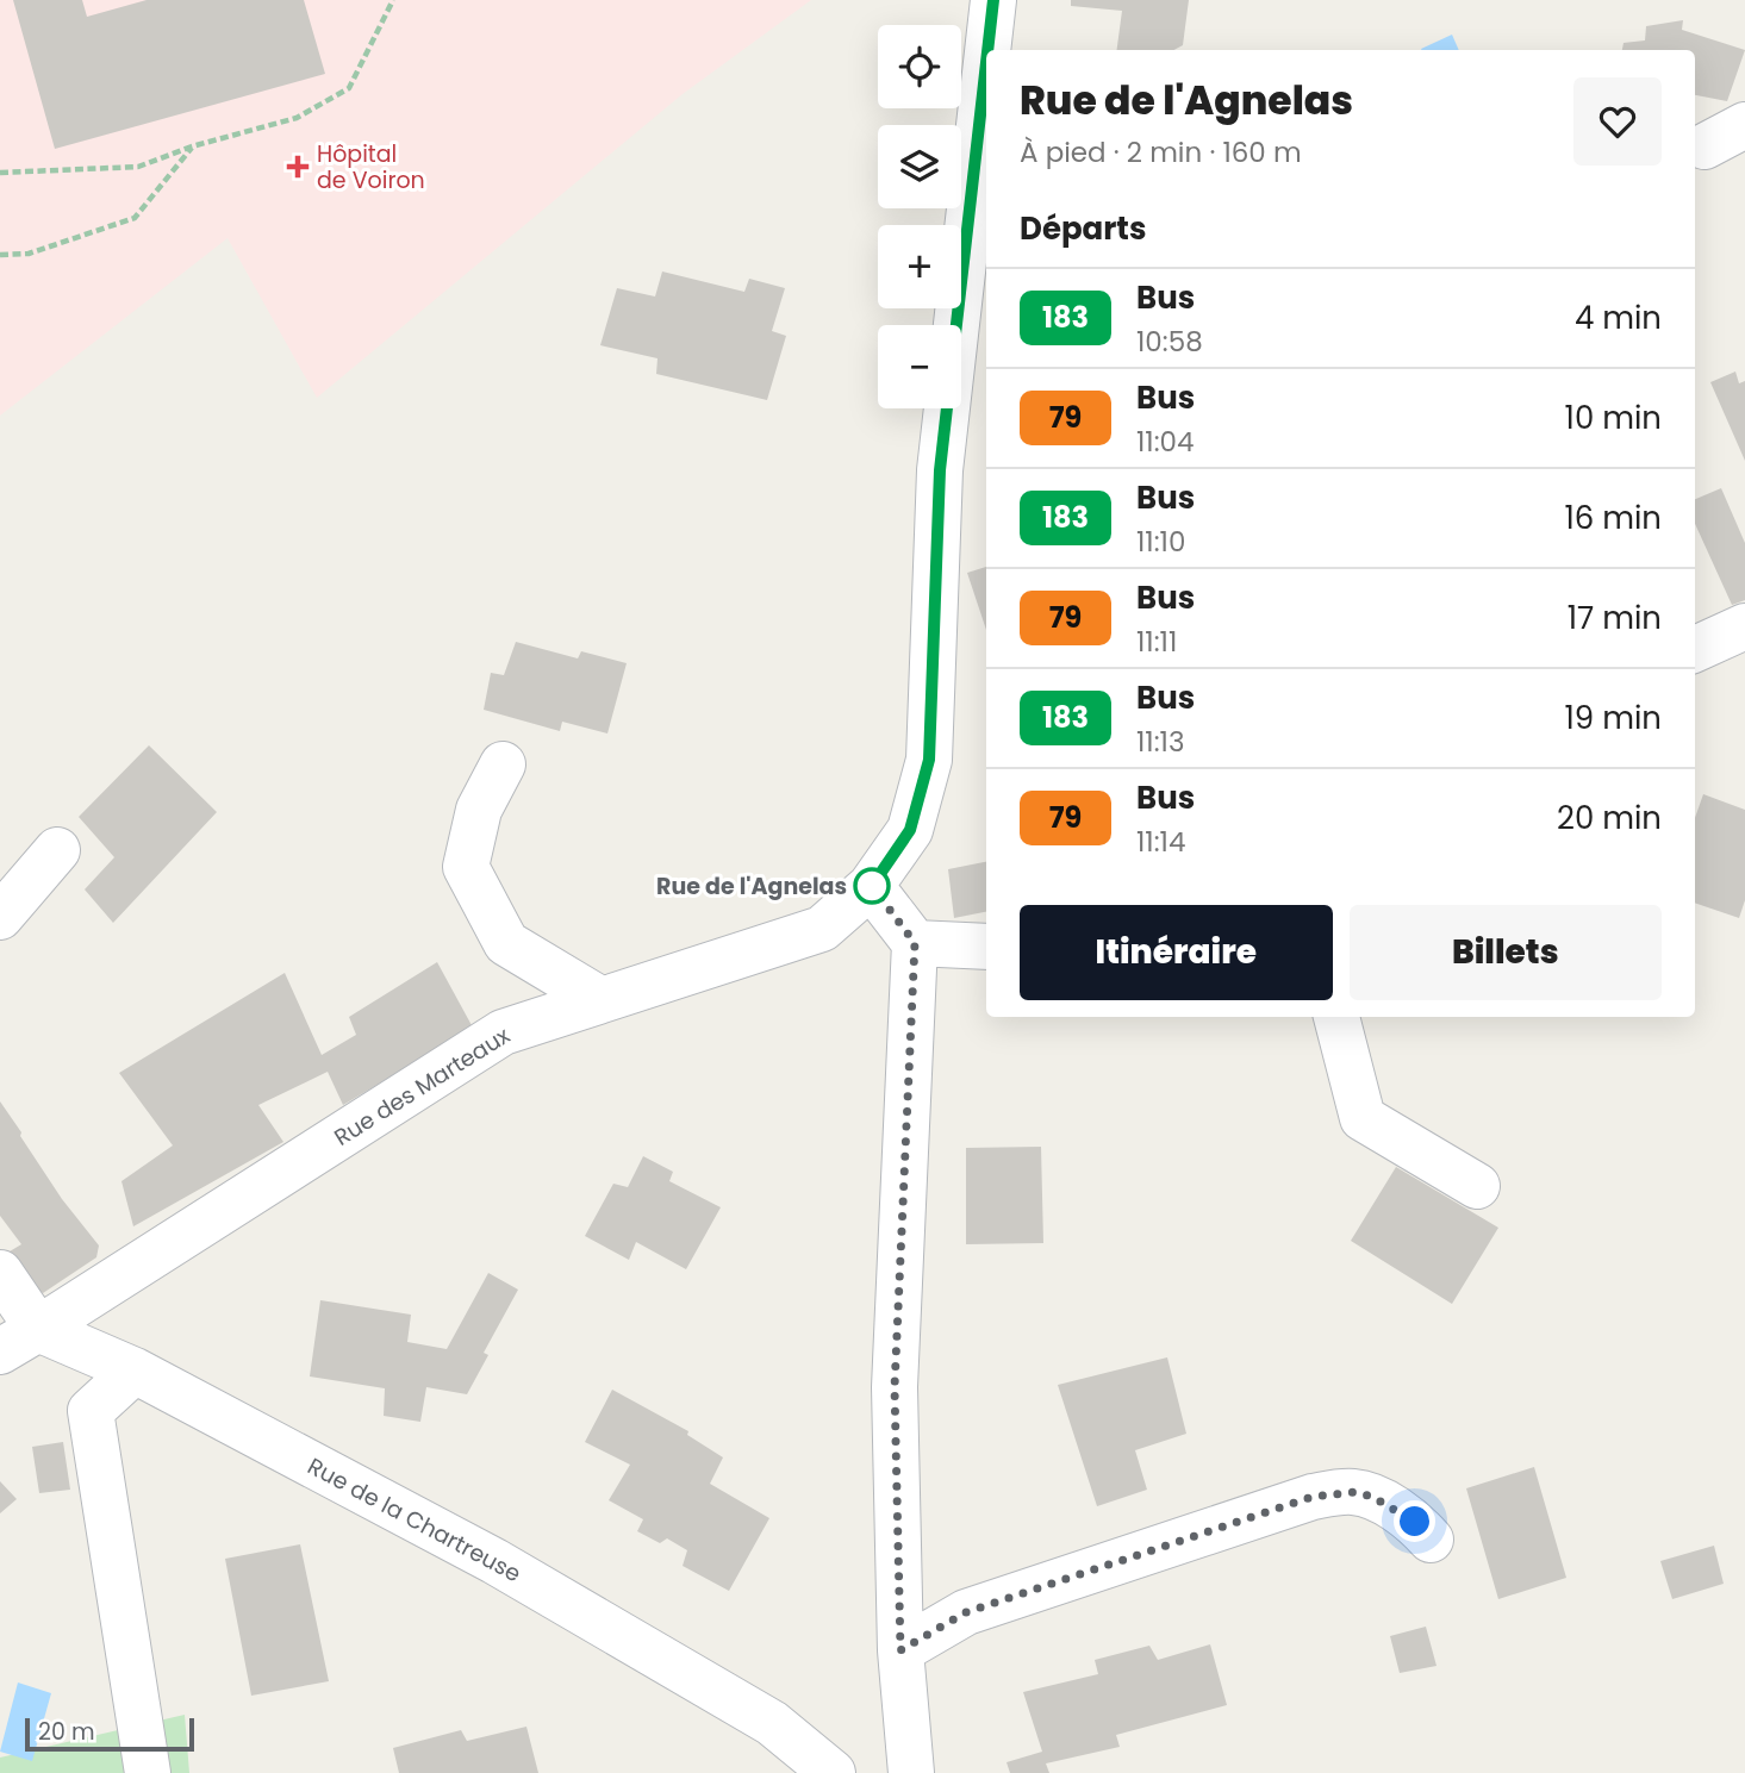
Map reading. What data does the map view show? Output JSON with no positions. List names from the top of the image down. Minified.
{"streets":{"street":["Rue des Marteaux","Rue de la Chartreuse"]},"crossings":[["Rue des Marteaux","Rue de la Chartreuse"]],"places":{"health":["Hôpital de Voiron"],"other":["Rue de l'Agnelas"]},"lines":["bus line 183"],"scale_bar":"20 m","page":{"map_buttons":["+","−"],"heading":[["Rue de l'Agnelas","À pied · 2 min · 160 m"],"Départs"],"list":[{"mark":"183","name":"Bus","note":"10:58","value":"4 min"},{"mark":"79","name":"Bus","note":"11:04","value":"10 min"},{"mark":"183","name":"Bus","note":"11:10","value":"16 min"},{"mark":"79","name":"Bus","note":"11:11","value":"17 min"},{"mark":"183","name":"Bus","note":"11:13","value":"19 min"},{"mark":"79","name":"Bus","note":"11:14","value":"20 min"}],"buttons":["Itinéraire","Billets"],"scale":"20 m"}}
